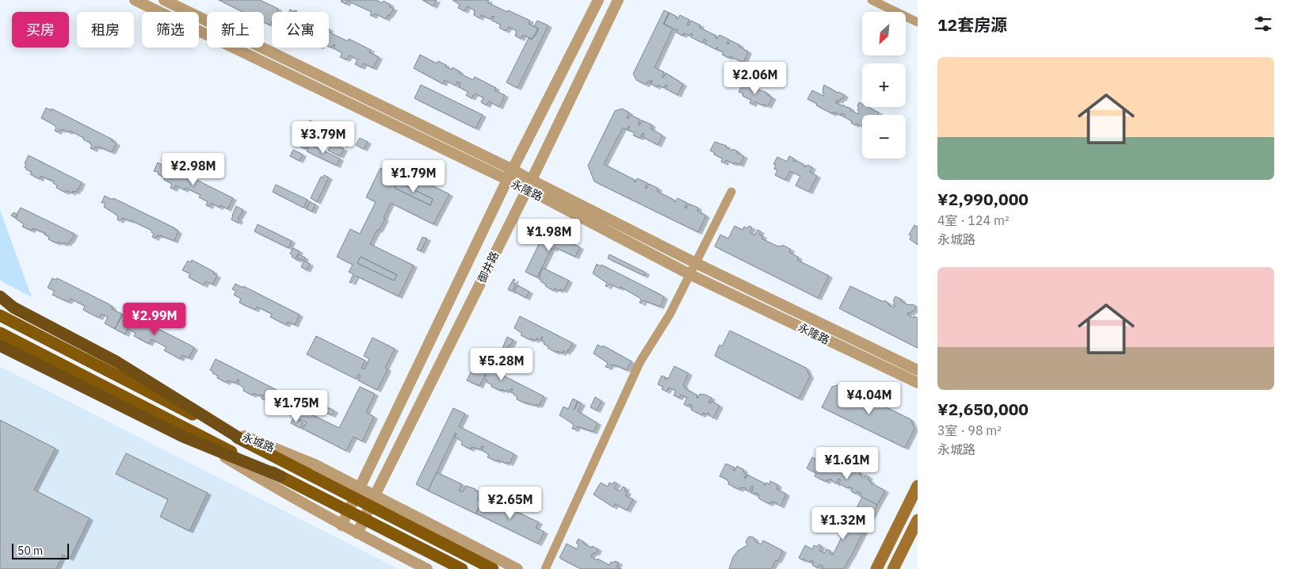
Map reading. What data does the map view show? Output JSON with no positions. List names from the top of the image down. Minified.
{"streets":{"street":["永隆路","御井路","永城路"]},"crossings":[["永隆路","御井路"],["御井路","永城路"]],"scale_bar":"50 m","north":"bottom left","page":{"heading":"12套房源","map_buttons":["+","−"],"chip":["买房","租房","筛选","新上","公寓"],"list":[{"name":"¥2,990,000","note":"4室 · 124 m² · 永城路"},{"name":"¥2,650,000","note":"3室 · 98 m² · 永城路"}],"price":["¥2.06M","¥3.79M","¥2.98M","¥1.79M","¥1.98M","¥2.99M","¥5.28M","¥4.04M","¥1.75M","¥1.61M","¥2.65M","¥1.32M"],"scale":"50 m"}}
